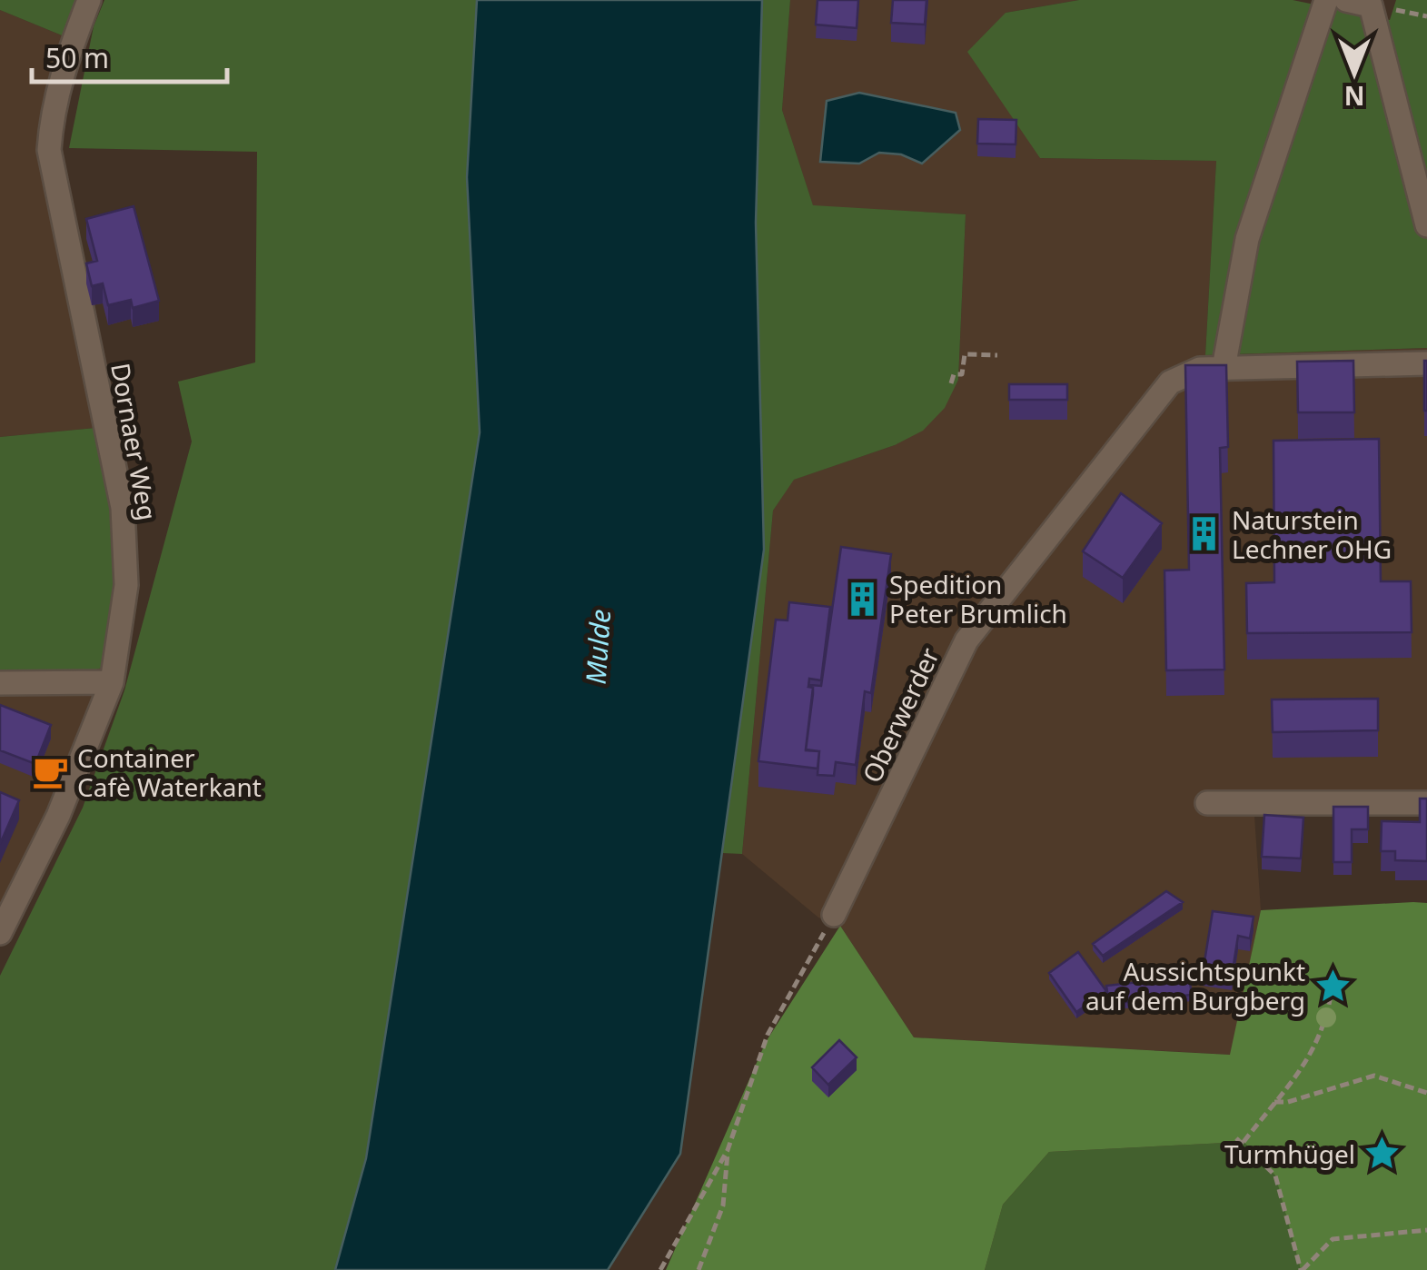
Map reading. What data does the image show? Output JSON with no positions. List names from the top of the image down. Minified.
{"streets":{"street":["Dornaer Weg","Oberwerder"]},"water":["Mulde"],"places":{"building":["Naturstein Lechner OHG","Spedition Peter Brumlich"],"cafe":["Container Cafè Waterkant"],"place":["Aussichtspunkt auf dem Burgberg","Turmhügel"]},"scale_bar":"50 m","north":"bottom"}
